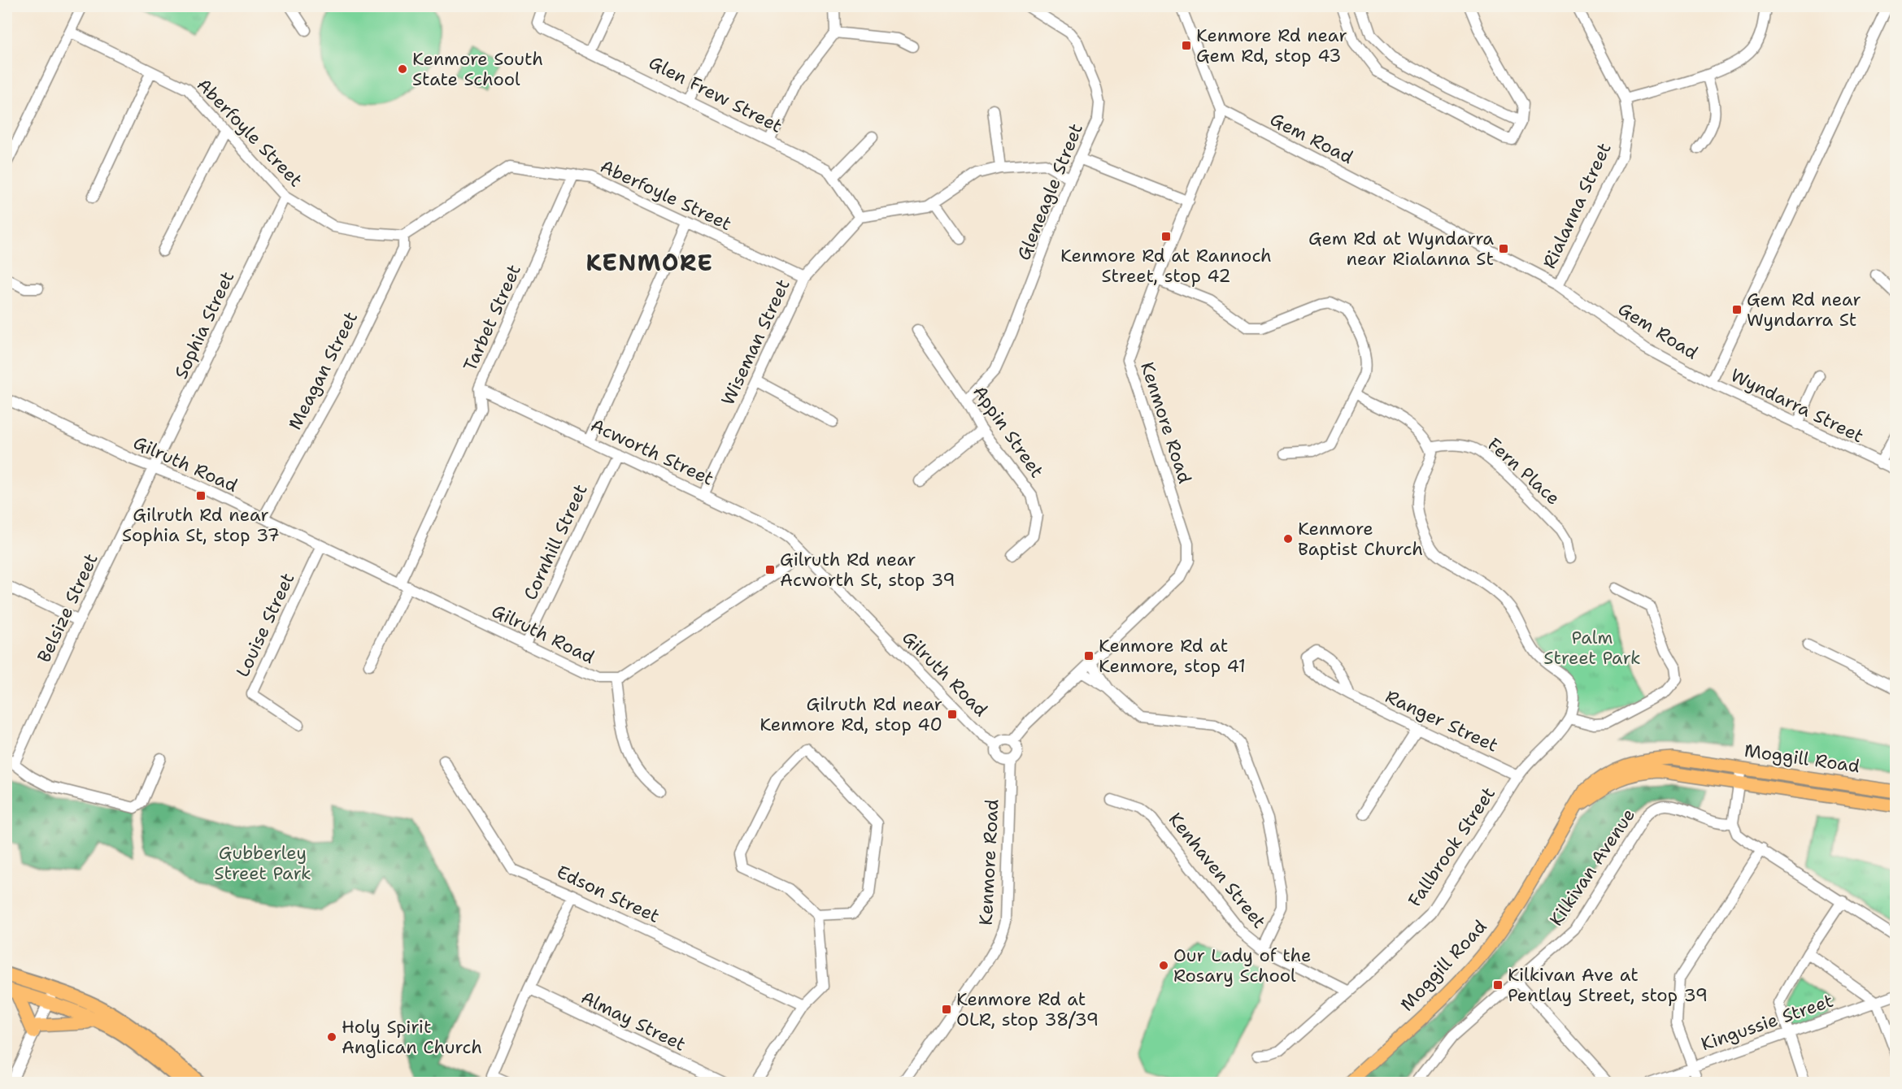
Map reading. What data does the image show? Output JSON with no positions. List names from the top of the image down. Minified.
{"streets":{"main road":["Moggill Road"],"street":["Glen Frew Street","Aberfoyle Street","Gem Road","Gleneagle Street","Rialanna Street","Tarbet Street","Sophia Street","Wiseman Street","Meagan Street","Wyndarra Street","Kenmore Road","Appin Street","Acworth Street","Gilruth Road","Fern Place","Cornhill Street","Belsize Street","Louise Street","Ranger Street","Fallbrook Street","Kilkivan Avenue","Kenhaven Street","Edson Street","Almay Street","Kingussie Street"]},"crossings":[["Glen Frew Street","Wiseman Street"],["Aberfoyle Street","Tarbet Street"],["Aberfoyle Street","Sophia Street"],["Aberfoyle Street","Wiseman Street"],["Aberfoyle Street","Meagan Street"],["Gem Road","Rialanna Street"],["Gem Road","Wyndarra Street"],["Gem Road","Kenmore Road"],["Gleneagle Street","Appin Street"],["Tarbet Street","Acworth Street"],["Tarbet Street","Gilruth Road"],["Sophia Street","Gilruth Road"],["Sophia Street","Belsize Street"],["Wiseman Street","Acworth Street"],["Meagan Street","Gilruth Road"],["Kenmore Road","Gilruth Road"],["Acworth Street","Gilruth Road"],["Acworth Street","Cornhill Street"],["Gilruth Road","Cornhill Street"],["Gilruth Road","Belsize Street"],["Gilruth Road","Louise Street"],["Ranger Street","Fallbrook Street"],["Fallbrook Street","Kenhaven Street"]],"districts":["KENMORE"],"parks":["Palm Street Park","Gubberley Street Park"],"places":{"transit":["Kenmore Rd near Gem Rd, stop 43","Kenmore Rd at Rannoch Street, stop 42","Gem Rd at Wyndarra near Rialanna St","Gem Rd near Wyndarra St","Gilruth Rd near Sophia St, stop 37","Gilruth Rd near Acworth St, stop 39","Kenmore Rd at Kenmore, stop 41","Gilruth Rd near Kenmore Rd, stop 40","Kilkivan Ave at Pentlay Street, stop 39","Kenmore Rd at OLR, stop 38/39"],"other":["Kenmore South State School","Kenmore Baptist Church","Our Lady of the Rosary School","Holy Spirit Anglican Church"]}}
